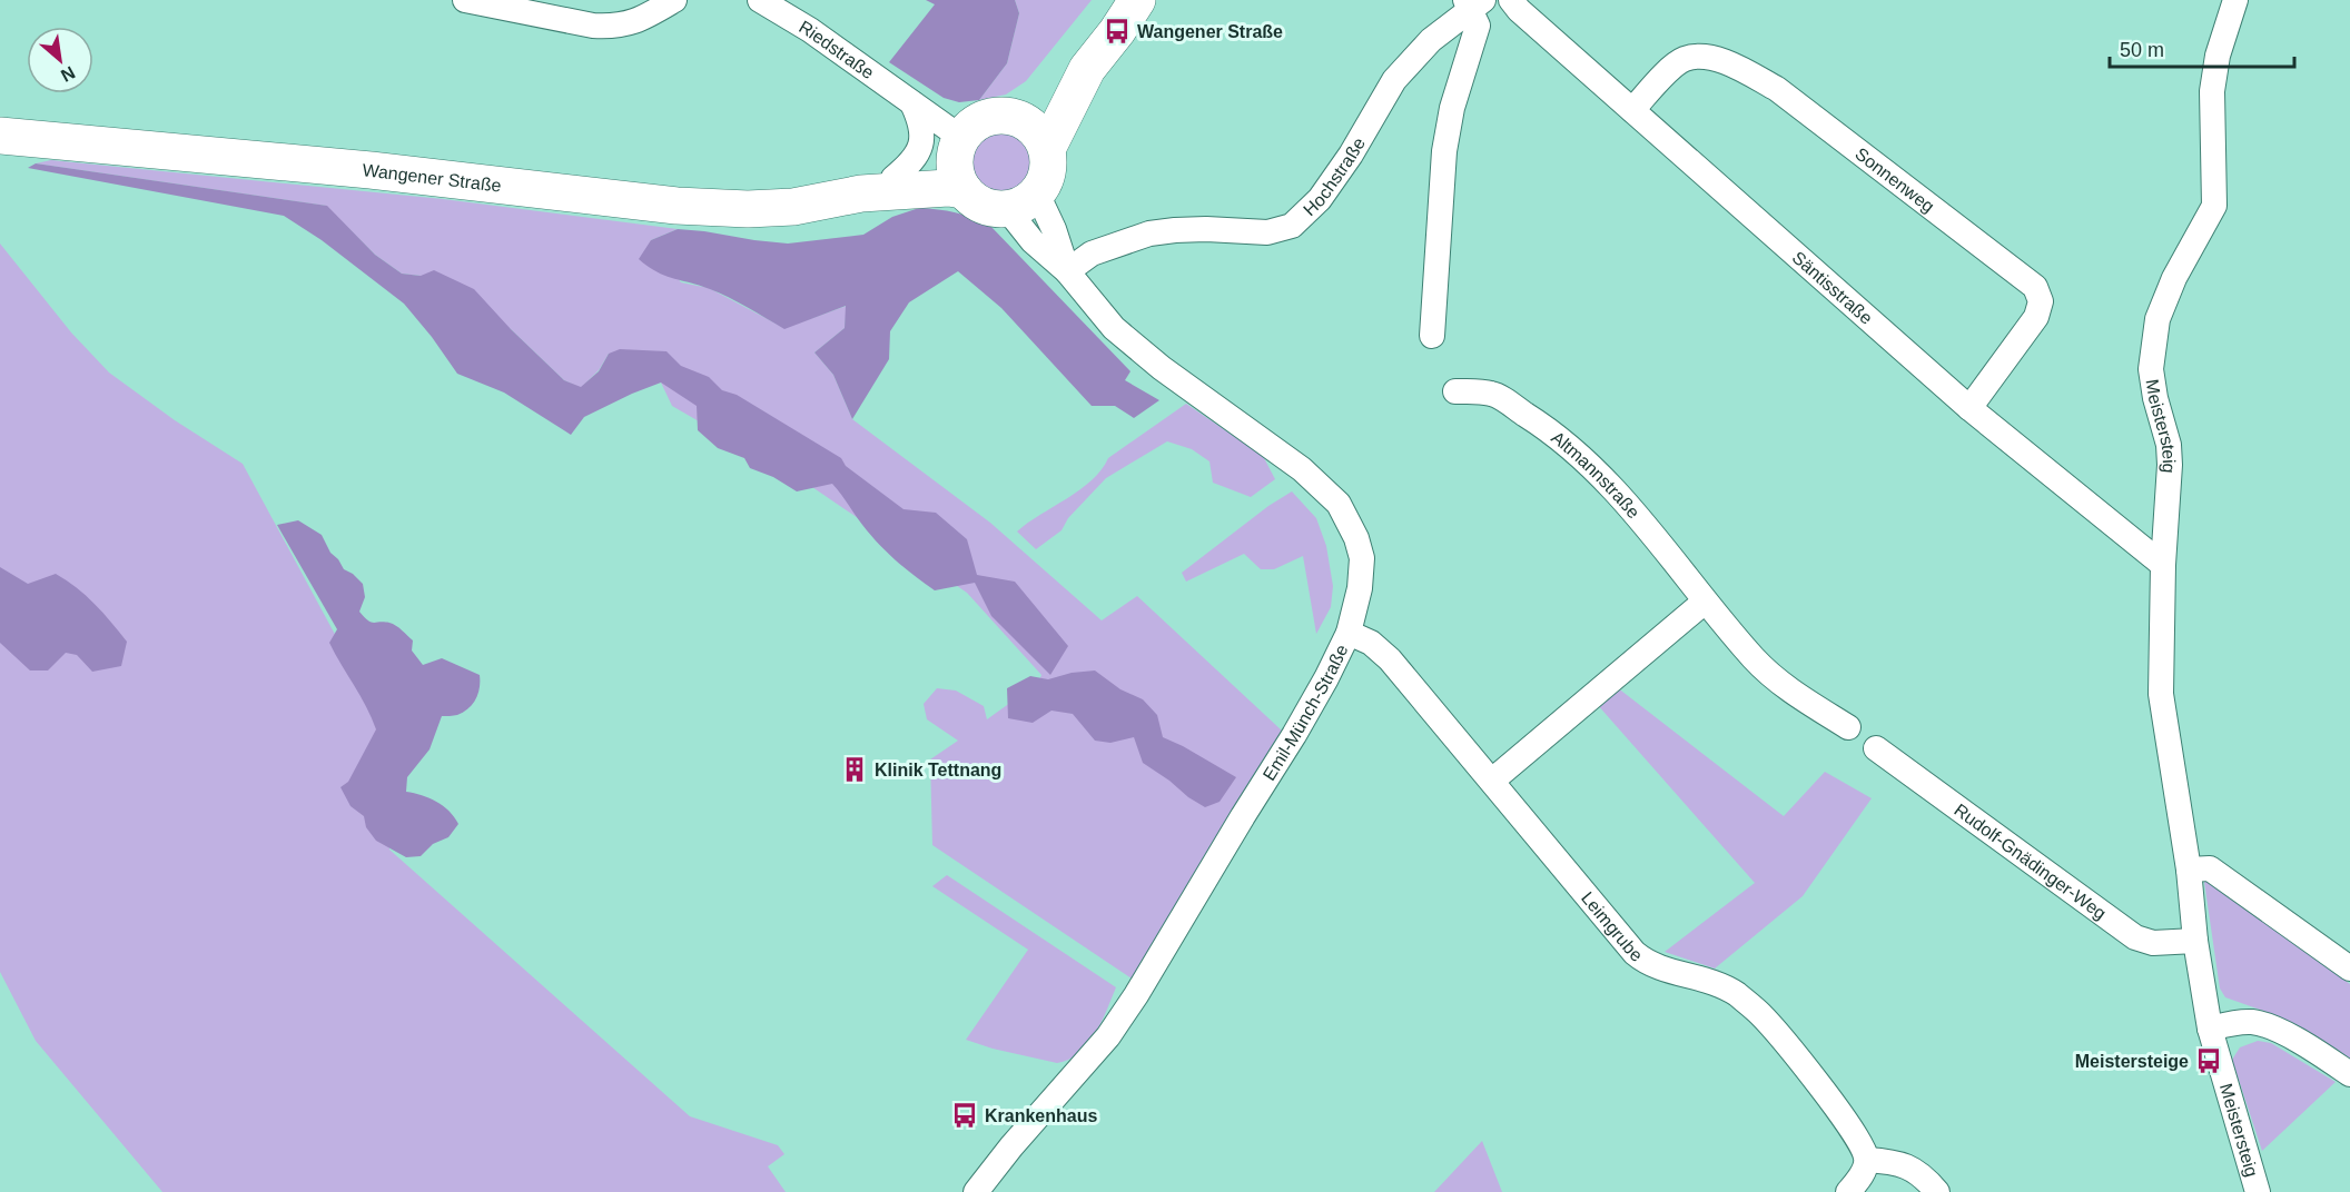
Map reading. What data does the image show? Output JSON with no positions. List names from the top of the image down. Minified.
{"streets":{"main road":["Wangener Straße"],"street":["Riedstraße","Hochstraße","Sonnenweg","Säntisstraße","Meistersteig","Altmannstraße","Emil-Münch-Straße","Rudolf-Gnädinger-Weg","Leimgrube"]},"crossings":[["Riedstraße","Wangener Straße"],["Riedstraße","Emil-Münch-Straße"],["Hochstraße","Emil-Münch-Straße"],["Wangener Straße","Emil-Münch-Straße"],["Sonnenweg","Säntisstraße"],["Säntisstraße","Meistersteig"],["Meistersteig","Rudolf-Gnädinger-Weg"],["Emil-Münch-Straße","Leimgrube"]],"places":{"bus stop":["Wangener Straße","Meistersteige","Krankenhaus"],"building":["Klinik Tettnang"]},"scale_bar":"50 m","north":"bottom right"}
